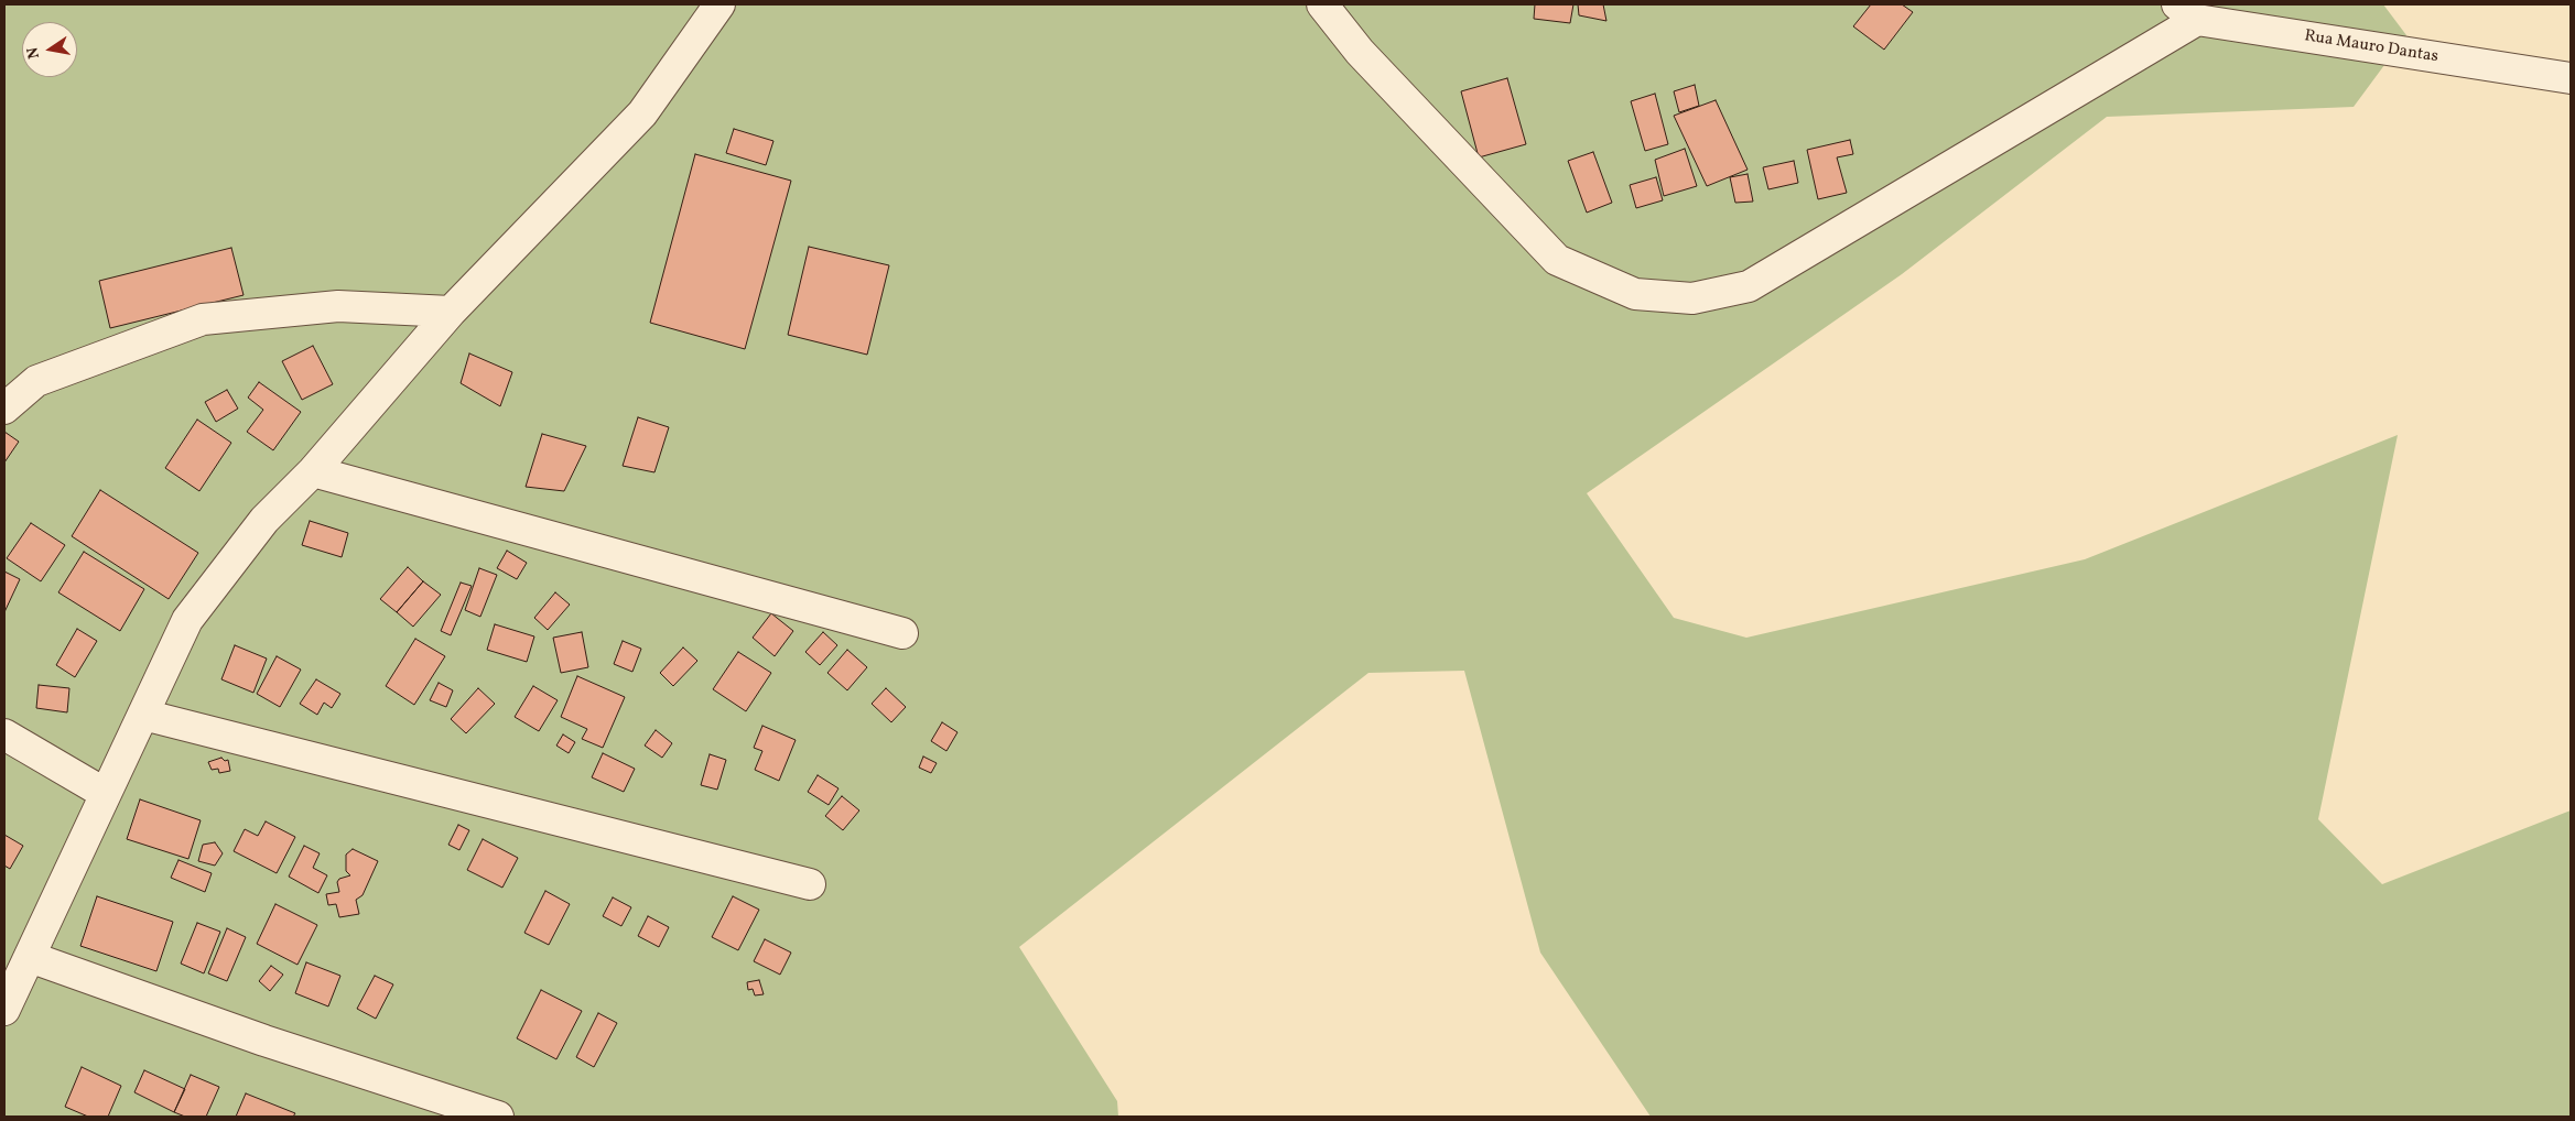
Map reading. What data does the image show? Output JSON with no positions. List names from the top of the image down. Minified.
{"streets":{"street":["Rua Mauro Dantas"]},"north":"left"}
